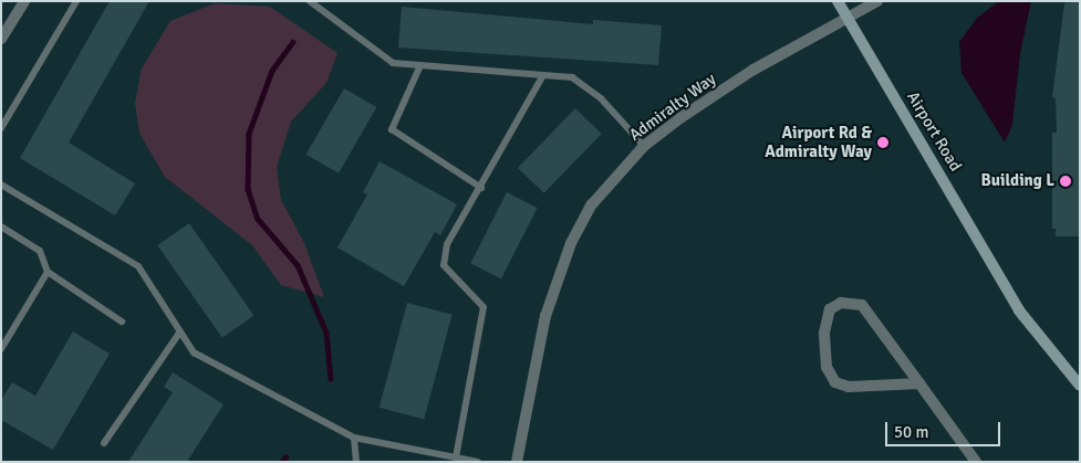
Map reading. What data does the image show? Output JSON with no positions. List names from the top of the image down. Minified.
{"streets":{"main road":["Airport Road"],"street":["Admiralty Way"]},"crossings":[["Admiralty Way","Airport Road"]],"places":["Airport Rd & Admiralty Way","Building L"],"scale_bar":"50 m"}
